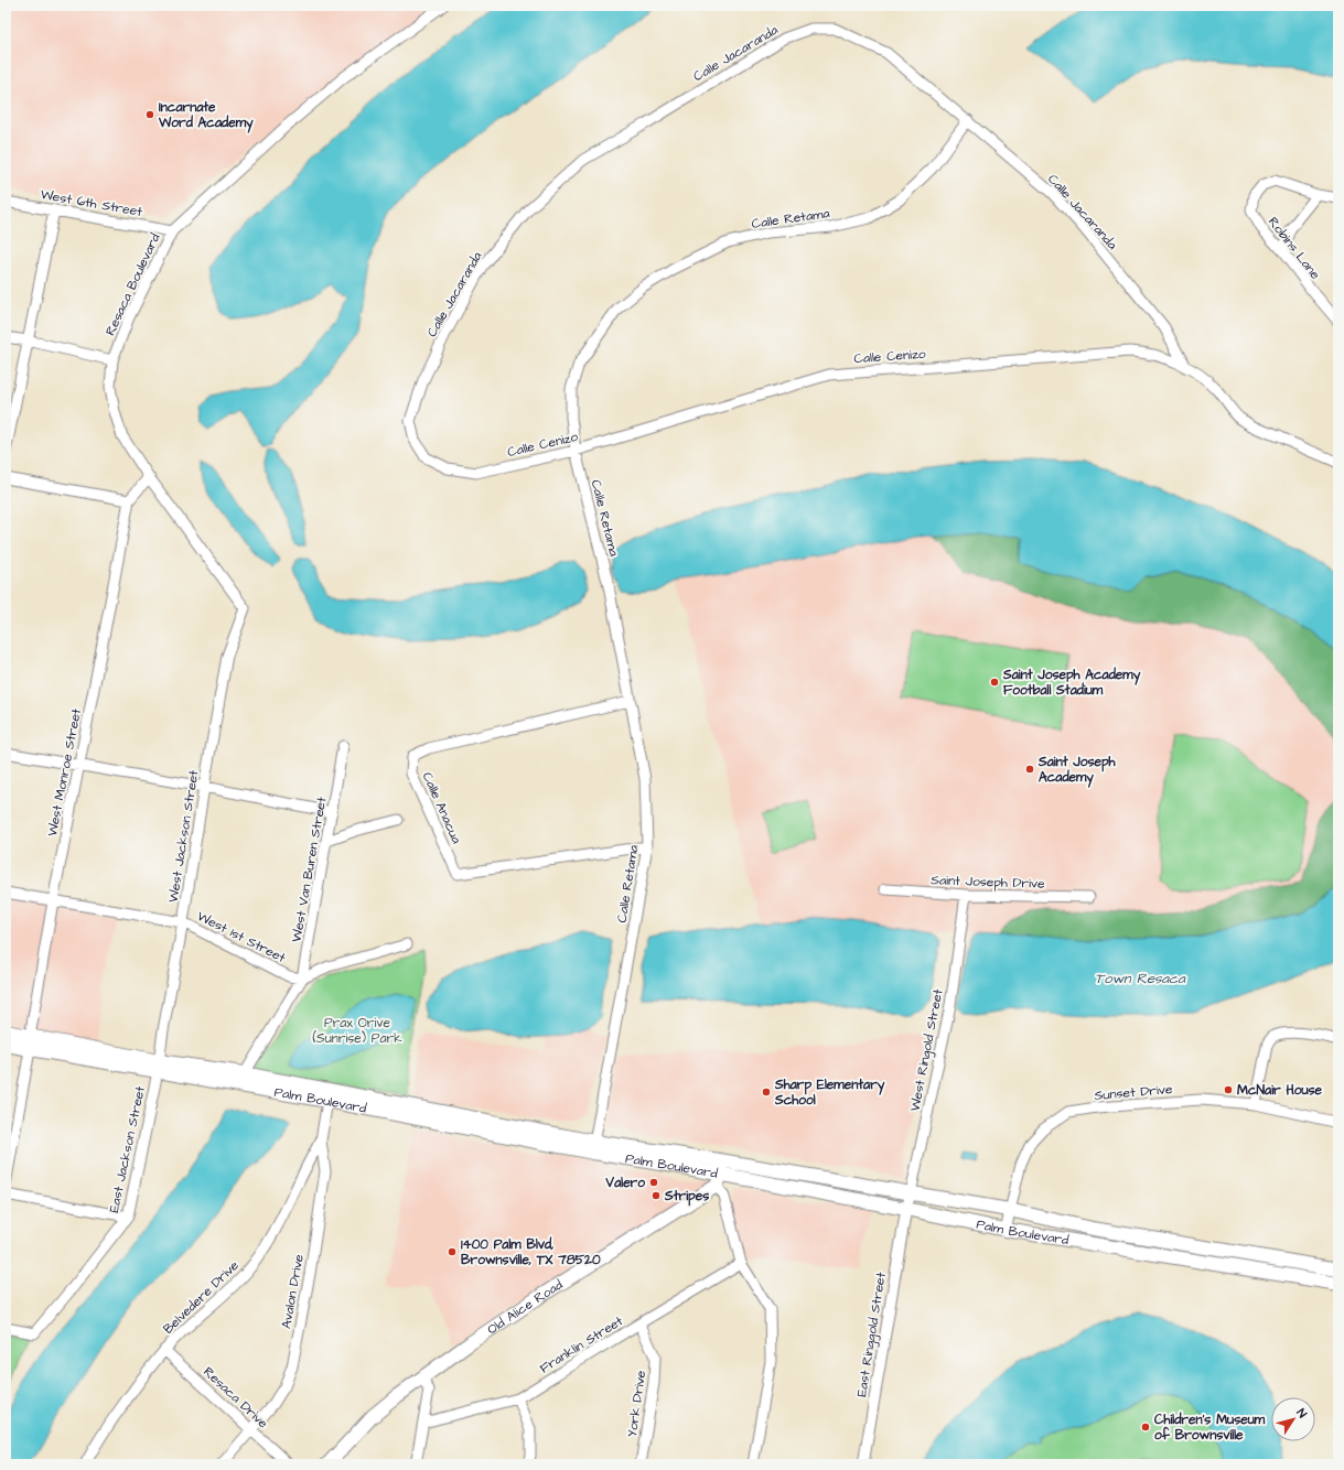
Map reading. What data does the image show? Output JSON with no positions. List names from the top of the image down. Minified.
{"streets":{"main road":["Palm Boulevard","Old Alice Road"],"street":["Calle Jacaranda","West 6th Street","Calle Retama","Robins Lane","Resaca Boulevard","Calle Cenizo","West Monroe Street","Calle Anacua","West Jackson Street","West Van Buren Street","Saint Joseph Drive","West 1st Street","West Ringold Street","Sunset Drive","East Jackson Street","Avalon Drive","Belvedere Drive","East Ringgold Street","Franklin Street","Resaca Drive","York Drive"]},"crossings":[["Calle Jacaranda","Calle Retama"],["Calle Jacaranda","Calle Cenizo"],["West 6th Street","Resaca Boulevard"],["Calle Retama","Calle Cenizo"],["Calle Retama","Calle Anacua"],["Calle Retama","Palm Boulevard"],["Resaca Boulevard","West Jackson Street"],["West Monroe Street","West 1st Street"],["West Monroe Street","Palm Boulevard"],["West Jackson Street","West 1st Street"],["West Jackson Street","Palm Boulevard"],["West Jackson Street","East Jackson Street"],["West Van Buren Street","West 1st Street"],["West Van Buren Street","Palm Boulevard"],["Saint Joseph Drive","West Ringold Street"],["West Ringold Street","Palm Boulevard"],["West Ringold Street","East Ringgold Street"],["Sunset Drive","Palm Boulevard"],["Palm Boulevard","East Jackson Street"],["Palm Boulevard","Avalon Drive"],["Palm Boulevard","Old Alice Road"],["Palm Boulevard","East Ringgold Street"],["Avalon Drive","Belvedere Drive"],["Avalon Drive","Resaca Drive"],["Belvedere Drive","Resaca Drive"],["Franklin Street","York Drive"]],"water":["Town Resaca"],"parks":["Prax Orive (Sunrise) Park"],"places":["Incarnate Word Academy","Saint Joseph Academy Football Stadium","Saint Joseph Academy","McNair House","Sharp Elementary School","Valero","Stripes","1400 Palm Blvd, Brownsville, TX 78520","Children’s Museum of Brownsville"],"north":"top right"}
